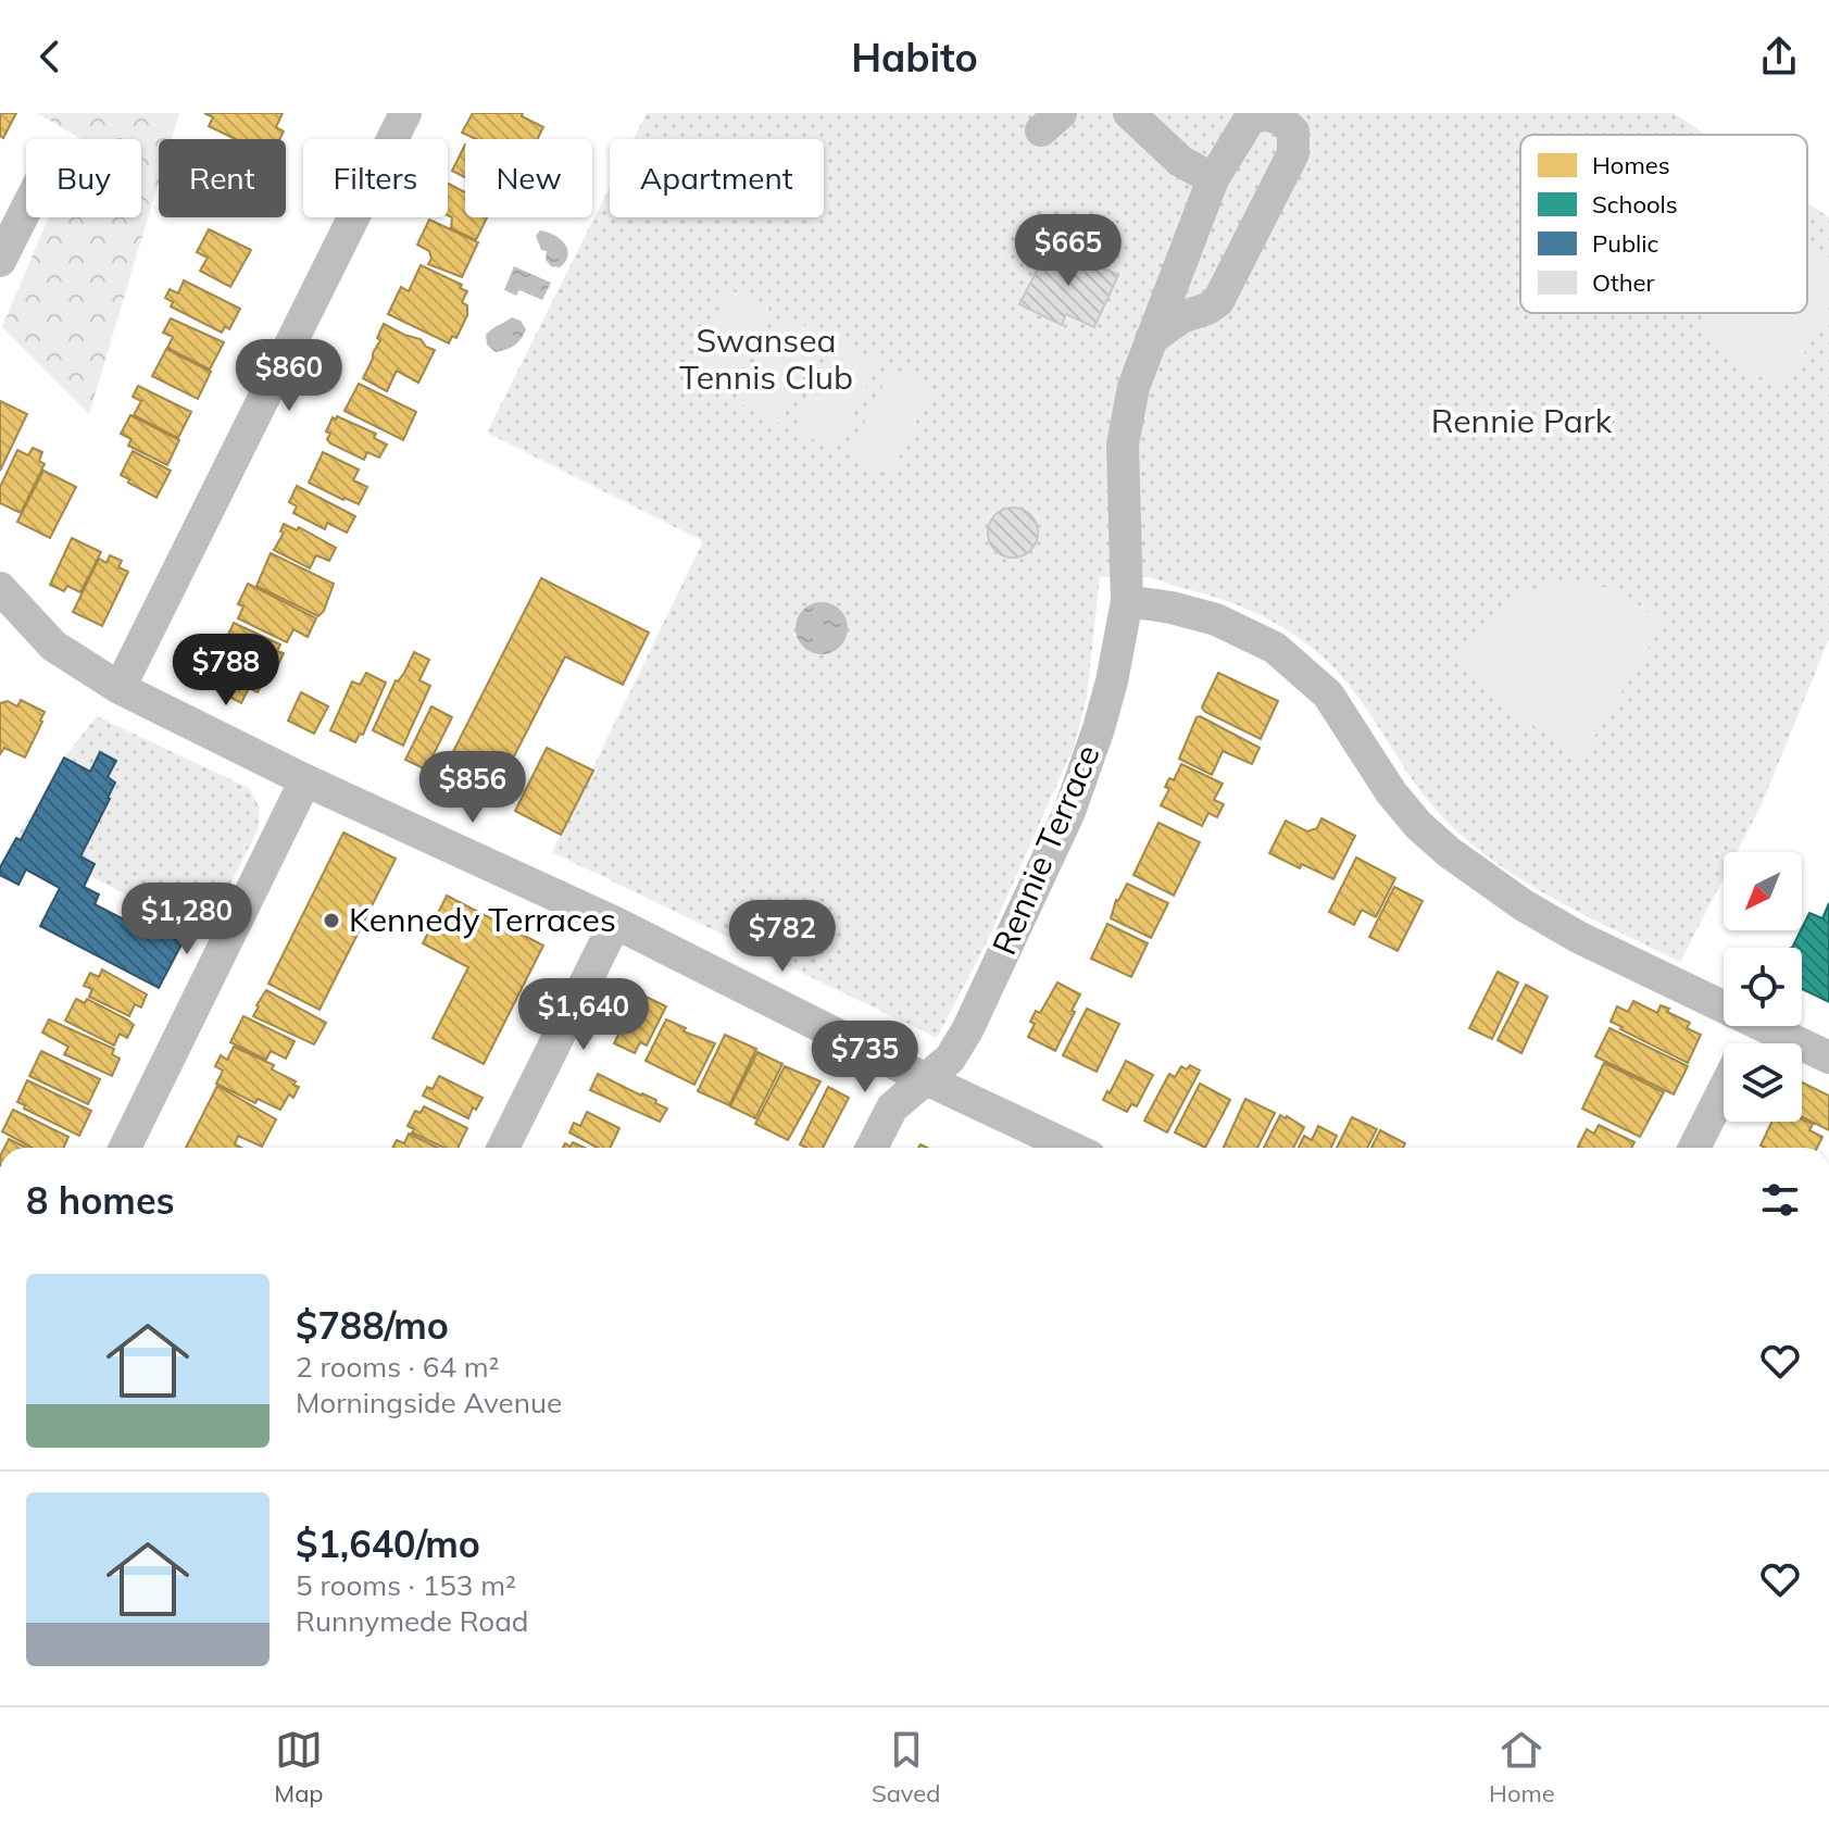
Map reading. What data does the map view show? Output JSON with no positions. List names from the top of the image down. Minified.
{"streets":{"street":["Rennie Terrace"]},"parks":["Swansea Tennis Club","Rennie Park"],"places":["Kennedy Terraces"],"legend":["Homes","Schools","Public","Other"],"north":"bottom left","page":{"header":"Habito","chip":["Buy","Rent","Filters","New","Apartment"],"price":["$665","$860","$788","$856","$1,280","$782","$1,640","$735"],"heading":"8 homes","list":[{"name":"$788/mo","note":"2 rooms · 64 m² · Morningside Avenue"},{"name":"$1,640/mo","note":"5 rooms · 153 m² · Runnymede Road"}],"tabs":["Map","Saved","Home"]}}
